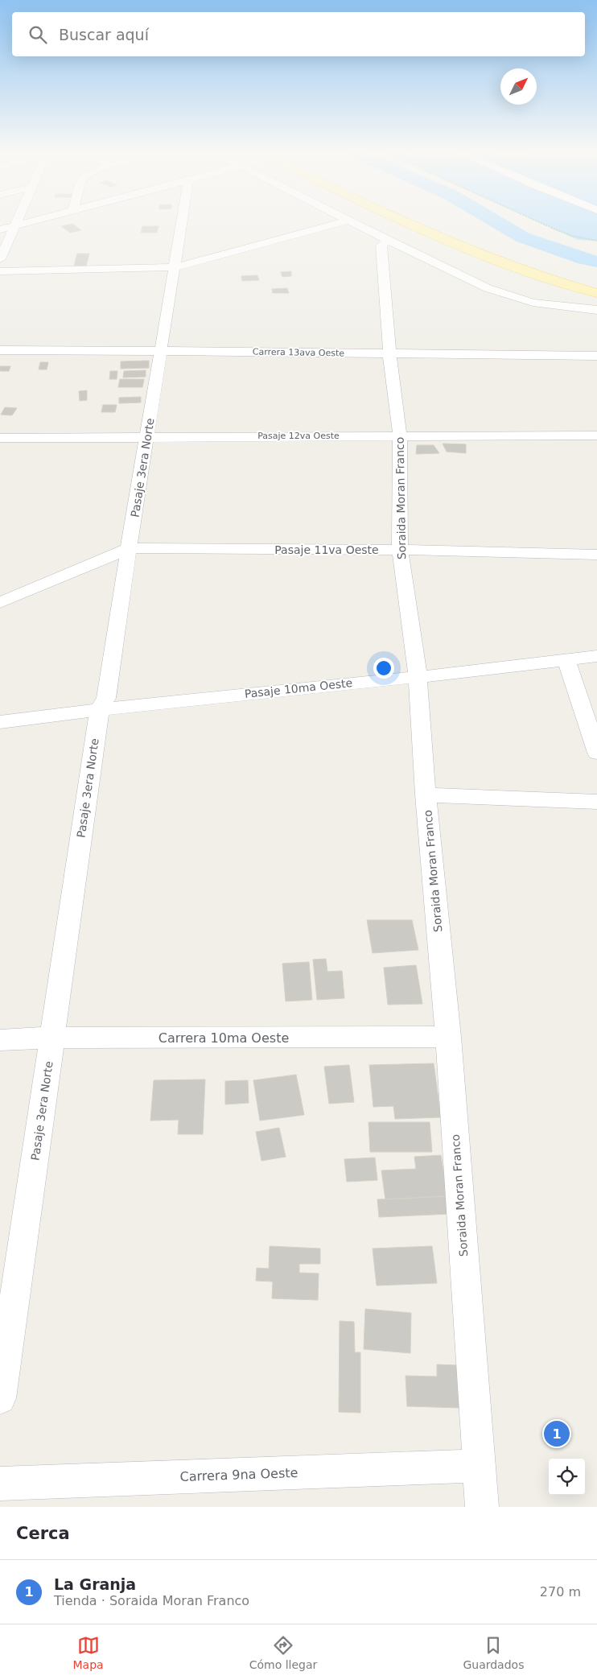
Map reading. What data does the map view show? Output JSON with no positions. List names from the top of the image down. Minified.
{"streets":{"street":["Carrera 13ava Oeste","Pasaje 12va Oeste","Pasaje 3era Norte","Soraida Moran Franco","Pasaje 11va Oeste","Pasaje 10ma Oeste","Carrera 10ma Oeste","Carrera 9na Oeste"]},"crossings":[["Carrera 13ava Oeste","Pasaje 3era Norte"],["Carrera 13ava Oeste","Soraida Moran Franco"],["Pasaje 12va Oeste","Pasaje 3era Norte"],["Pasaje 12va Oeste","Soraida Moran Franco"],["Pasaje 3era Norte","Pasaje 11va Oeste"],["Pasaje 3era Norte","Pasaje 10ma Oeste"],["Pasaje 3era Norte","Carrera 10ma Oeste"],["Soraida Moran Franco","Pasaje 11va Oeste"],["Soraida Moran Franco","Pasaje 10ma Oeste"],["Soraida Moran Franco","Carrera 10ma Oeste"],["Soraida Moran Franco","Carrera 9na Oeste"]],"north":"top right","page":{"search":"Buscar aquí","pins":"1","heading":"Cerca","list":[{"mark":"1","name":"La Granja","note":"Tienda · Soraida Moran Franco","value":"270 m"}],"nav":["Mapa","Cómo llegar","Guardados"]}}
